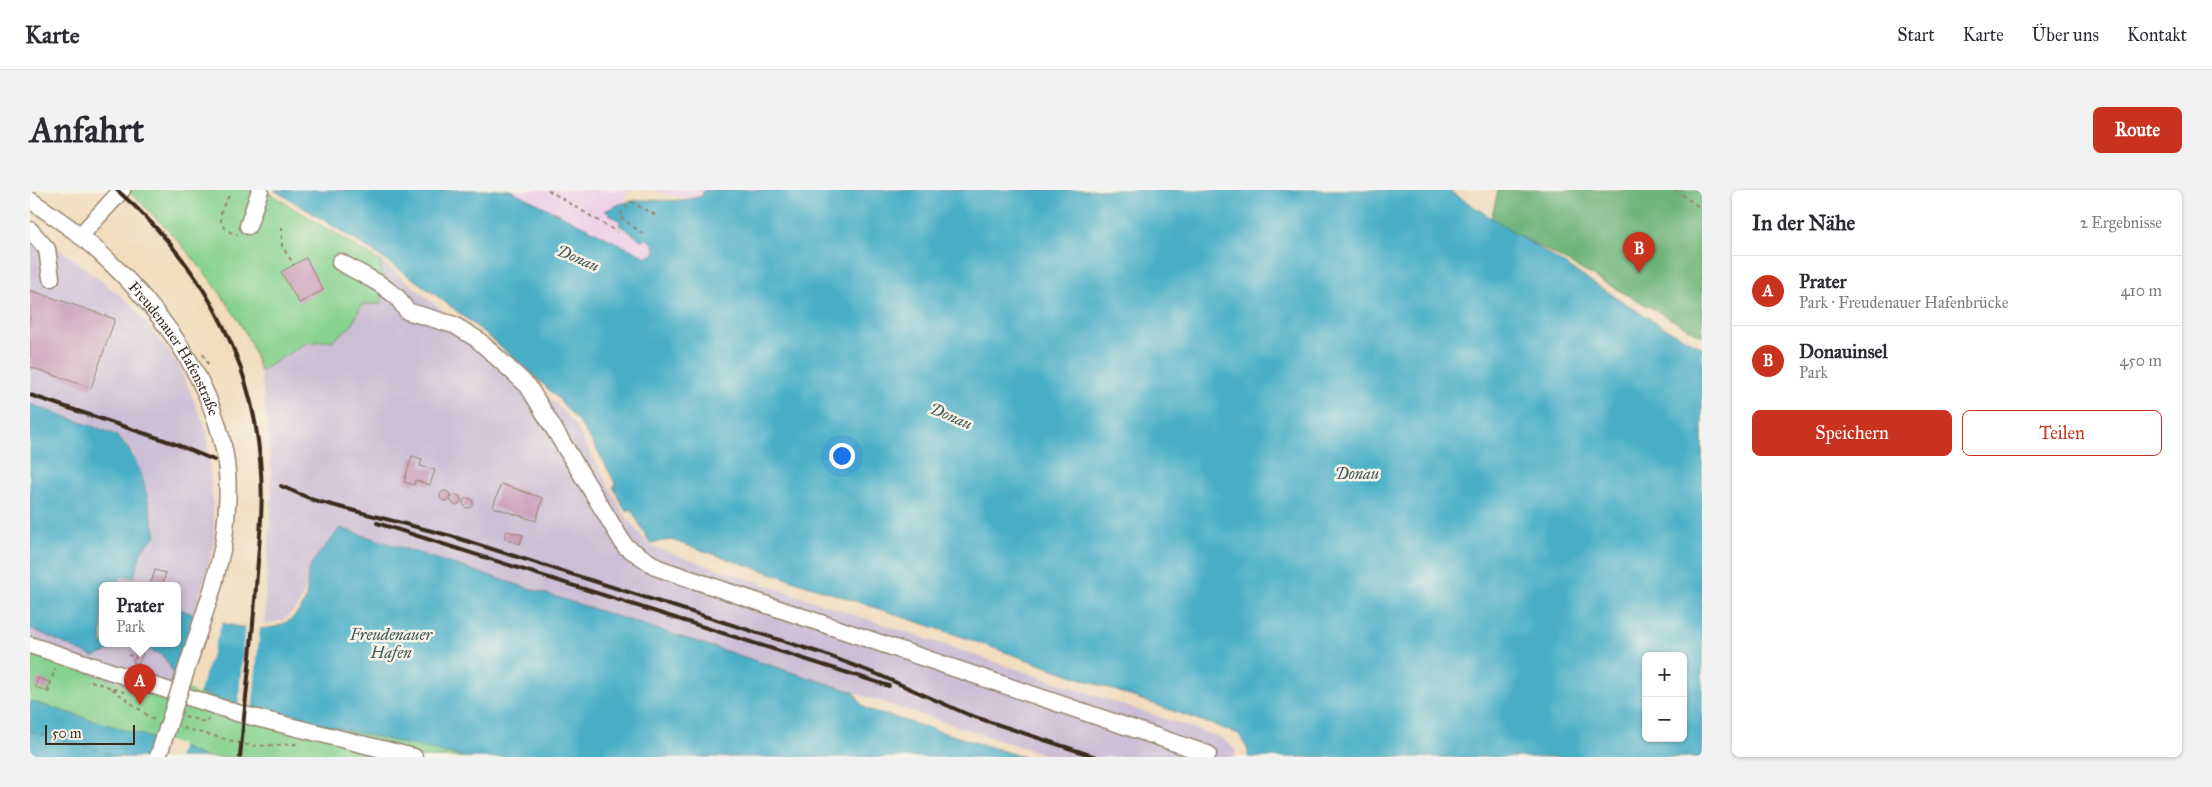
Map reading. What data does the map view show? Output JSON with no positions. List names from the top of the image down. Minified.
{"streets":{"street":["Freudenauer Hafenstraße"]},"water":["Donau","Freudenauer Hafen"],"scale_bar":"50 m","page":{"header":"Karte","nav":["Start","Karte","Über uns","Kontakt"],"buttons":["Route",["Speichern","Teilen"]],"title":"Anfahrt","heading":["In der Nähe","2 Ergebnisse"],"pins":["B","A"],"list":[{"mark":"A","name":"Prater","note":"Park · Freudenauer Hafenbrücke","value":"410 m"},{"mark":"B","name":"Donauinsel","note":"Park","value":"450 m"}],"popup":["Prater","Park"],"map_buttons":["+","−"],"scale":"50 m"}}
